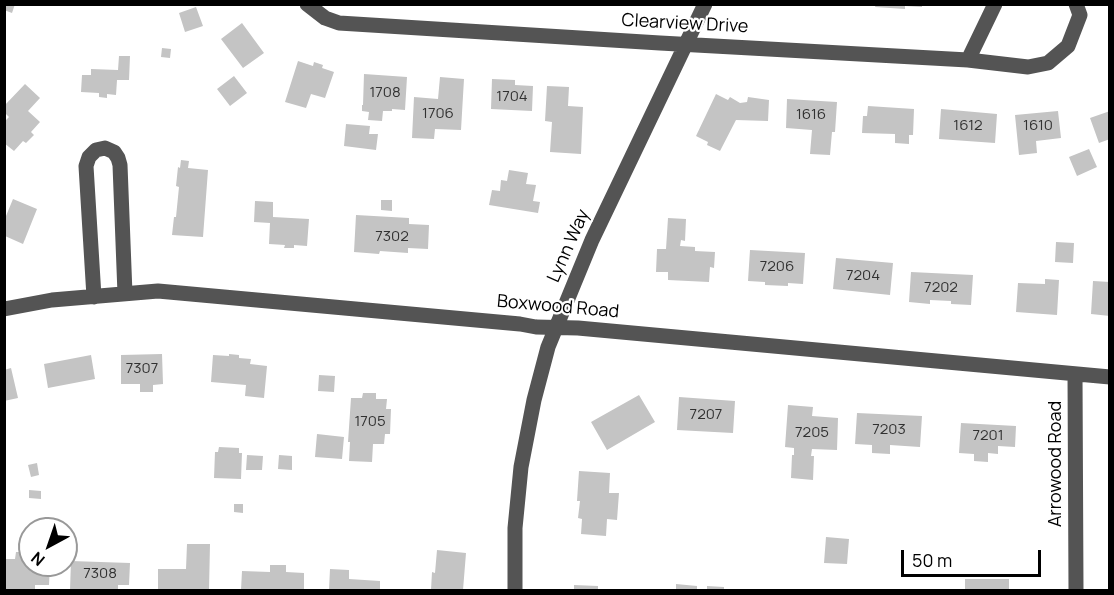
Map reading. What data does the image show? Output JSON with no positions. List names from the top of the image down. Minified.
{"streets":{"street":["Clearview Drive","Lynn Way","Boxwood Road","Arrowood Road"]},"crossings":[["Clearview Drive","Lynn Way"],["Lynn Way","Boxwood Road"],["Boxwood Road","Arrowood Road"]],"house_numbers":["1708","1704","1706","1616","1612","1610","7302","7206","7204","7202","7307","7207","1705","7203","7205","7201","7308"],"scale_bar":"50 m","north":"bottom left"}
